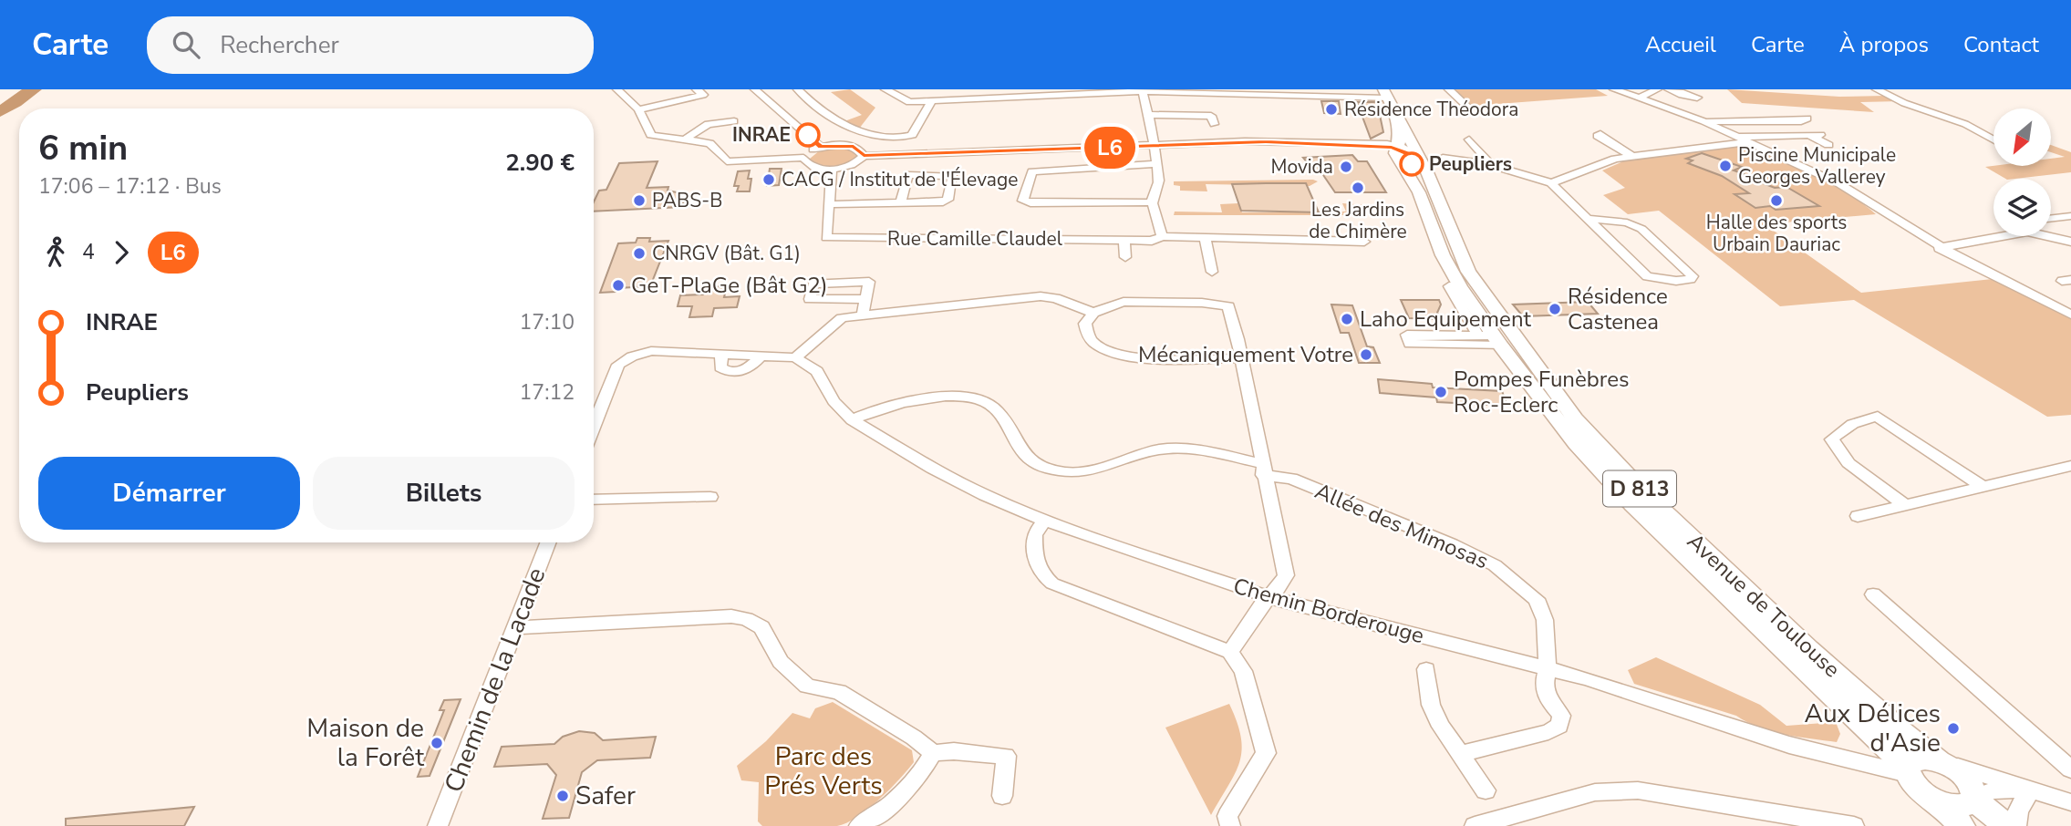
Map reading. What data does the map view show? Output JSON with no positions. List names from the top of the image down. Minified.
{"streets":{"main road":["D 813","Avenue de Toulouse"],"street":["Rue Camille Claudel","Allée des Mimosas","Chemin Borderouge","Chemin de la Lacade"]},"crossings":[["D 813","Avenue de Toulouse"],["D 813","Chemin Borderouge"],["Allée des Mimosas","Chemin Borderouge"],["Avenue de Toulouse","Chemin Borderouge"]],"parks":["Parc des Prés Verts"],"places":["Résidence Théodora","INRAE","Peupliers","Piscine Municipale Georges Vallerey","Movida","CACG / Institut de l'Élevage","Les Jardins de Chimère","PABS-B","Halle des sports Urbain Dauriac","CNRGV (Bât. G1)","GeT-PlaGe (Bât G2)","Résidence Castenea","Laho Equipement","Mécaniquement Votre","Pompes Funèbres Roc-Eclerc","Aux Délices d'Asie","Maison de la Forêt","Safer"],"lines":["bus line L6"],"north":"bottom left","page":{"header":"Carte","search":"Rechercher","nav":["Accueil","Carte","À propos","Contact"],"on_map":"L6","heading":["6 min","17:06 – 17:12 · Bus","2.90 €"],"legs":["4","L6"],"list":[{"name":"INRAE","value":"17:10"},{"name":"Peupliers","value":"17:12"}],"buttons":["Démarrer","Billets"]}}
